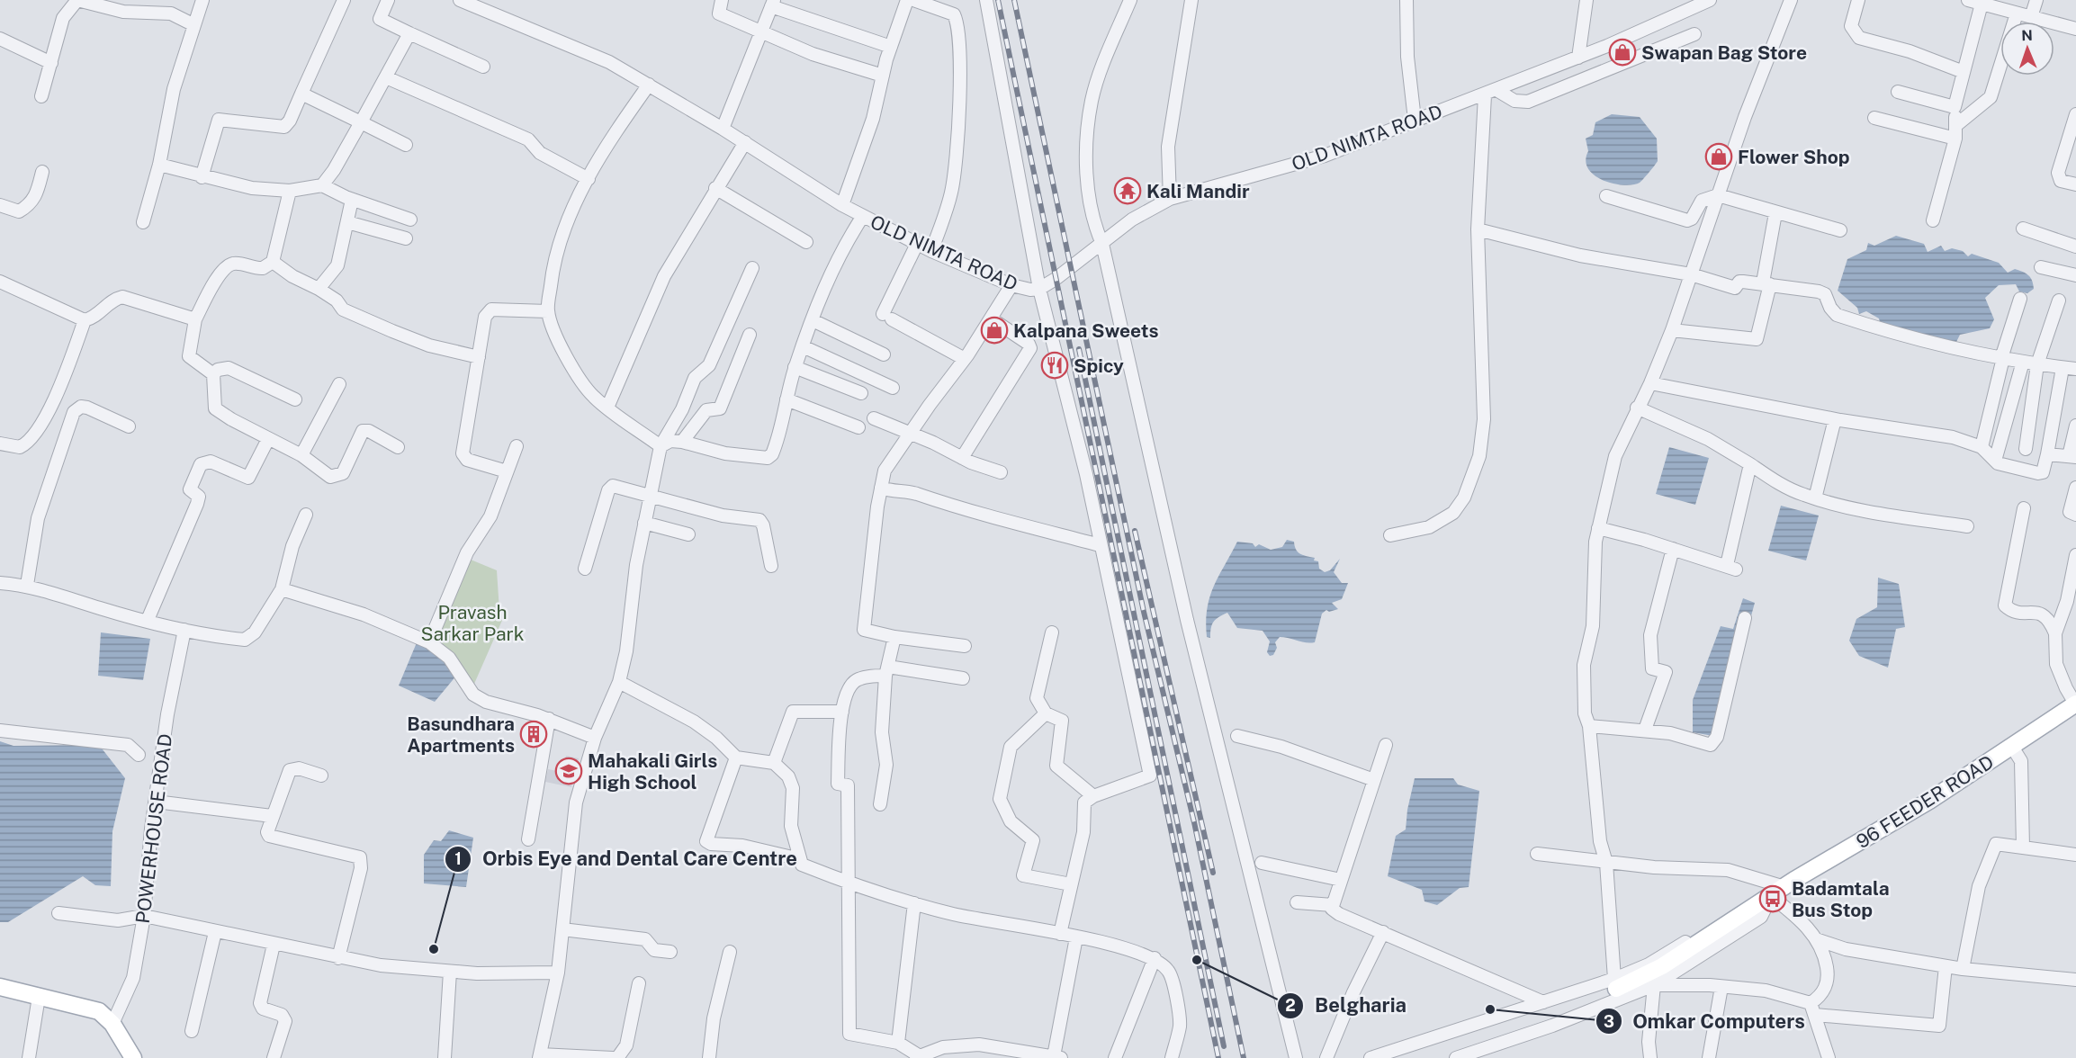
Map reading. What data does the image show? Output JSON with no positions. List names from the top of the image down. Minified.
{"streets":{"main road":["96 FEEDER ROAD"],"street":["OLD NIMTA ROAD","POWERHOUSE ROAD"]},"parks":["Pravash Sarkar Park"],"places":{"shop":["Swapan Bag Store","Flower Shop","Kalpana Sweets"],"temple":["Kali Mandir"],"restaurant":["Spicy"],"building":["Basundhara Apartments"],"school or university":["Mahakali Girls High School"],"bus stop":["Badamtala Bus Stop"],"other":["Orbis Eye and Dental Care Centre","Belgharia","Omkar Computers"]},"north":"top"}
